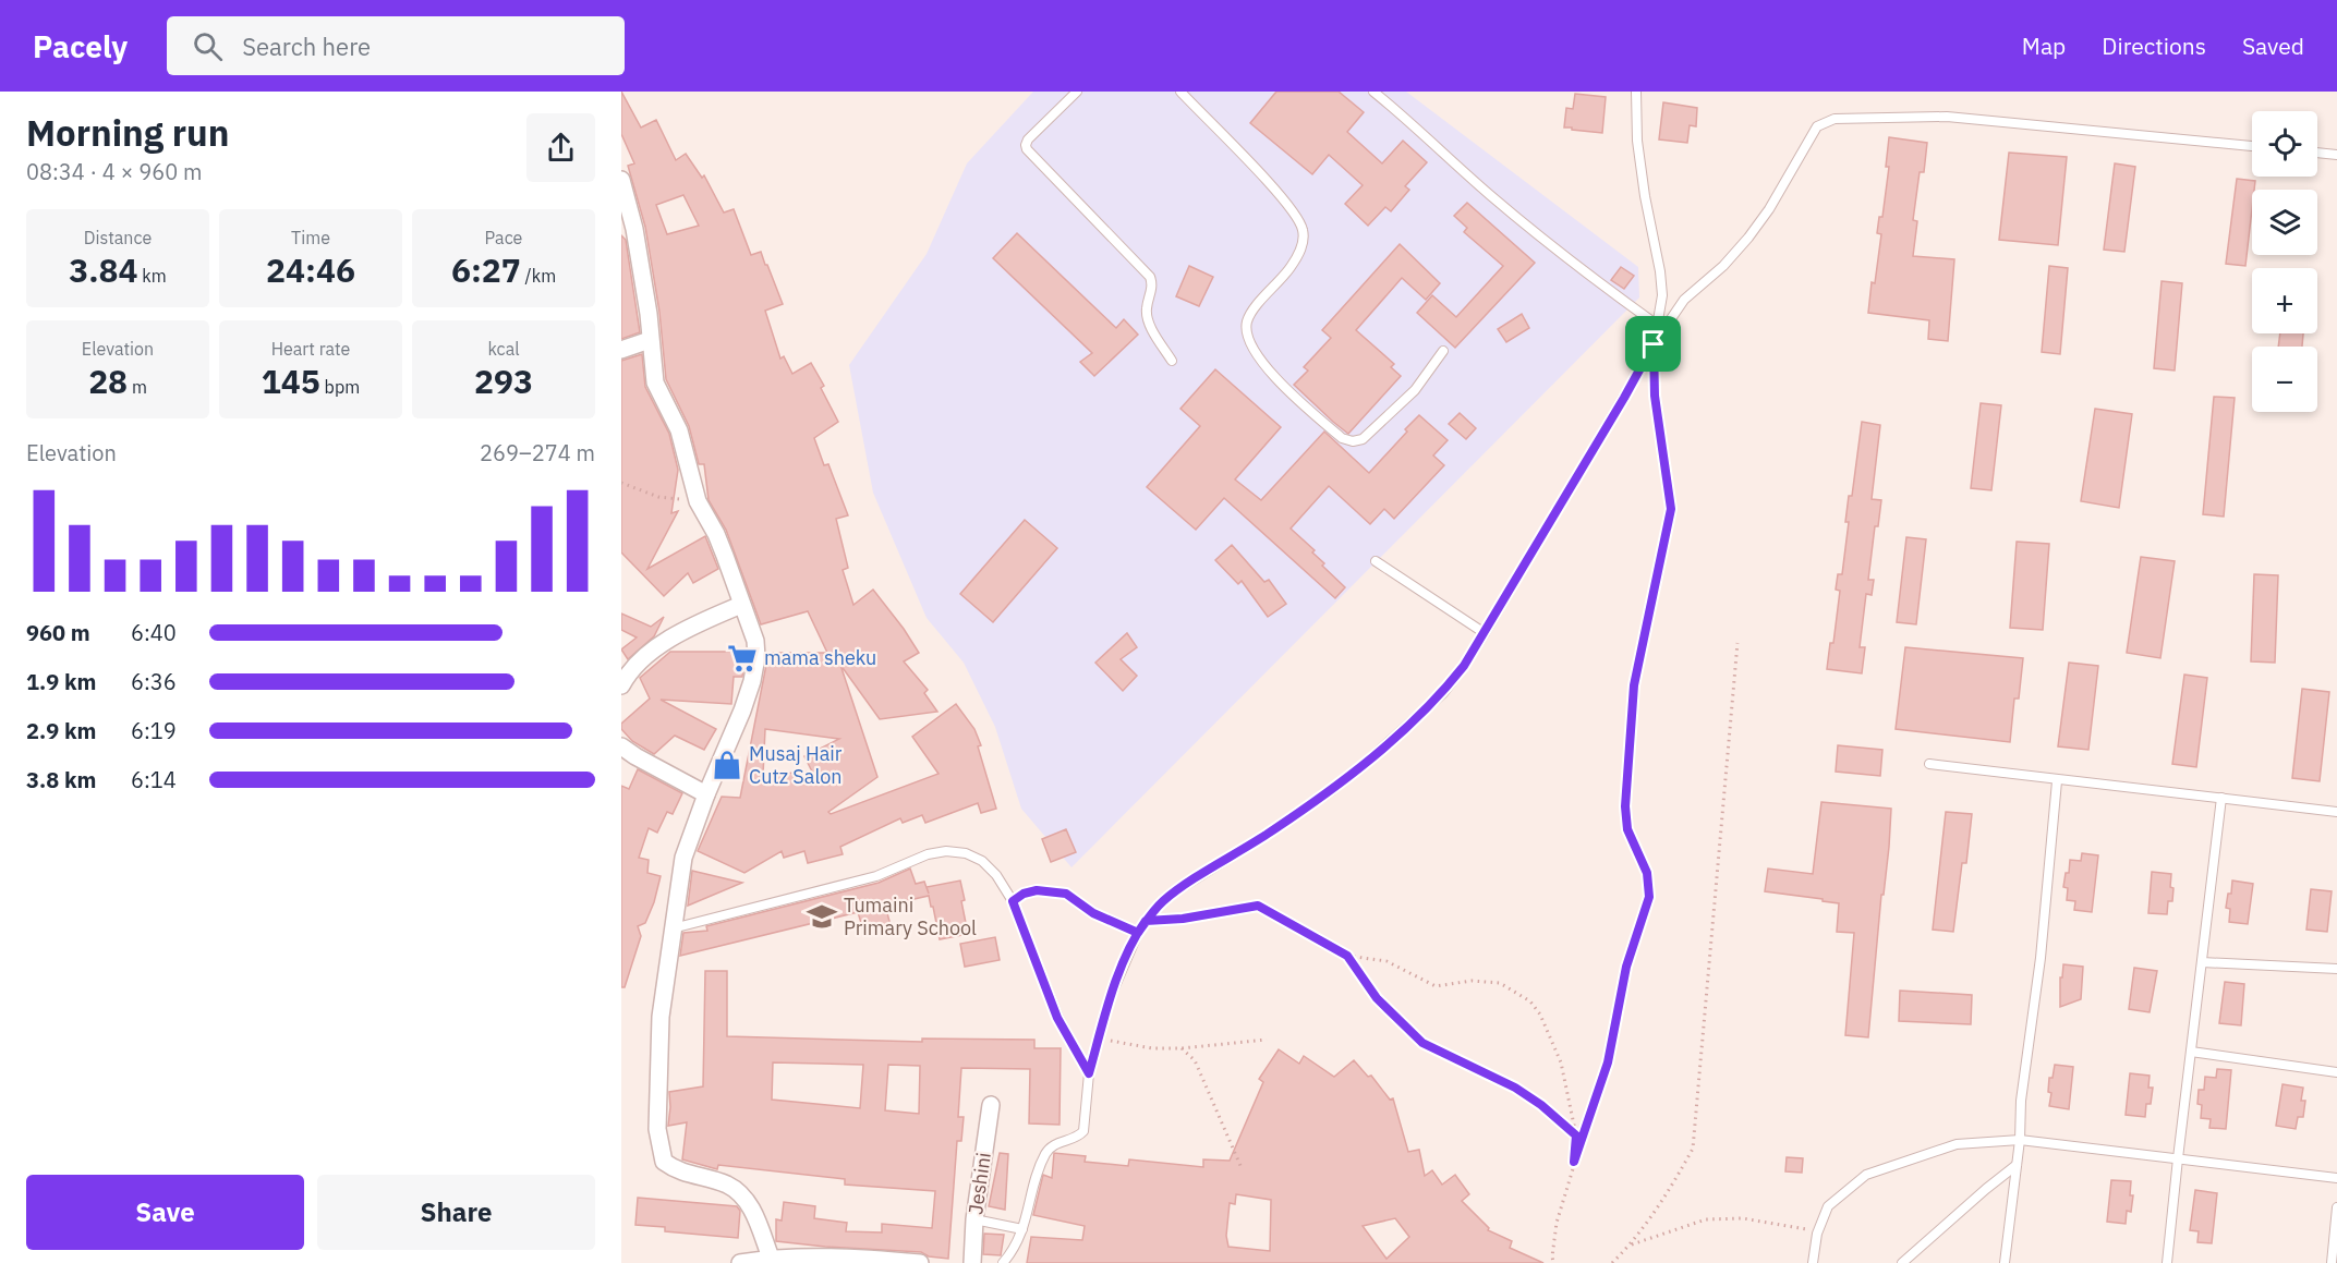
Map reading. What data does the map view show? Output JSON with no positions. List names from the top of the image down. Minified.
{"streets":{"street":["Jeshini"]},"places":{"supermarket":["mama sheku"],"shop":["Musaj Hair Cutz Salon"],"school or university":["Tumaini Primary School"]},"page":{"header":"Pacely","search":"Search here","nav":["Map","Directions","Saved"],"heading":["Morning run","08:34 · 4 × 960 m"],"map_buttons":["+","−"],"stats":[["Distance","3.84 km"],["Time","24:46"],["Pace","6:27 /km"],["Elevation","28 m"],["Heart rate","145 bpm"],["kcal","293"]],"chart":["Elevation","269–274 m"],"list":[{"name":"960 m","note":"6:40"},{"name":"1.9 km","note":"6:36"},{"name":"2.9 km","note":"6:19"},{"name":"3.8 km","note":"6:14"}],"buttons":["Save","Share"]}}
